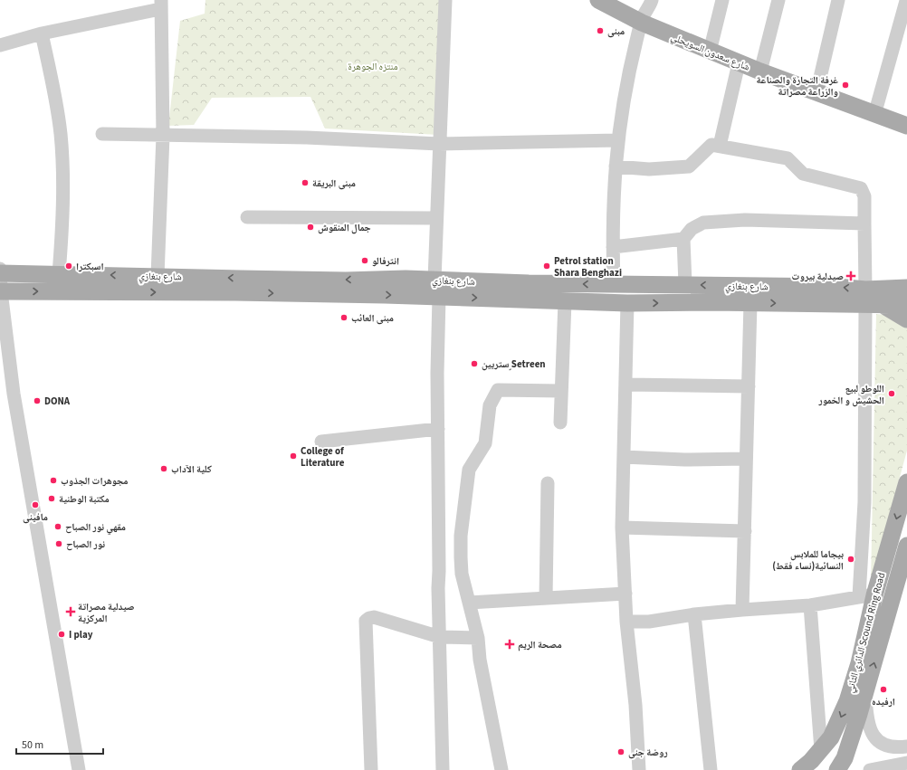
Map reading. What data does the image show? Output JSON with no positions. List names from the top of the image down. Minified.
{"streets":{"main road":["شارع سعدون السويحلي","شارع بنغازي","الدائري الثاني Scound Ring Road"]},"parks":["منتزه الجوهرة"],"places":{"other":["مبنى","غرفة التجارة والصناعة والزراعة مصراتة","مبنى البريقة","جمال المنقوش","انترفالو","اسبكترا","Petrol station Shara Benghazi","مبنى العائب","ستريين ٍSetreen","اللوطو لبيع الحشيش و الخمور","DONA","College of Literature","كلية الآداب","مجوهرات الجذوب","مكتبة الوطنية","مافينى","مقهي نور الصباح","نور الصباح","بيجاما للملابس النسائية(نساء فقط)","I play","ارفيده","روضة جنى"],"health":["صيدلية بيروت","صيدلية مصراتة المركزية","مصحة الريم"]},"scale_bar":"50 m"}
